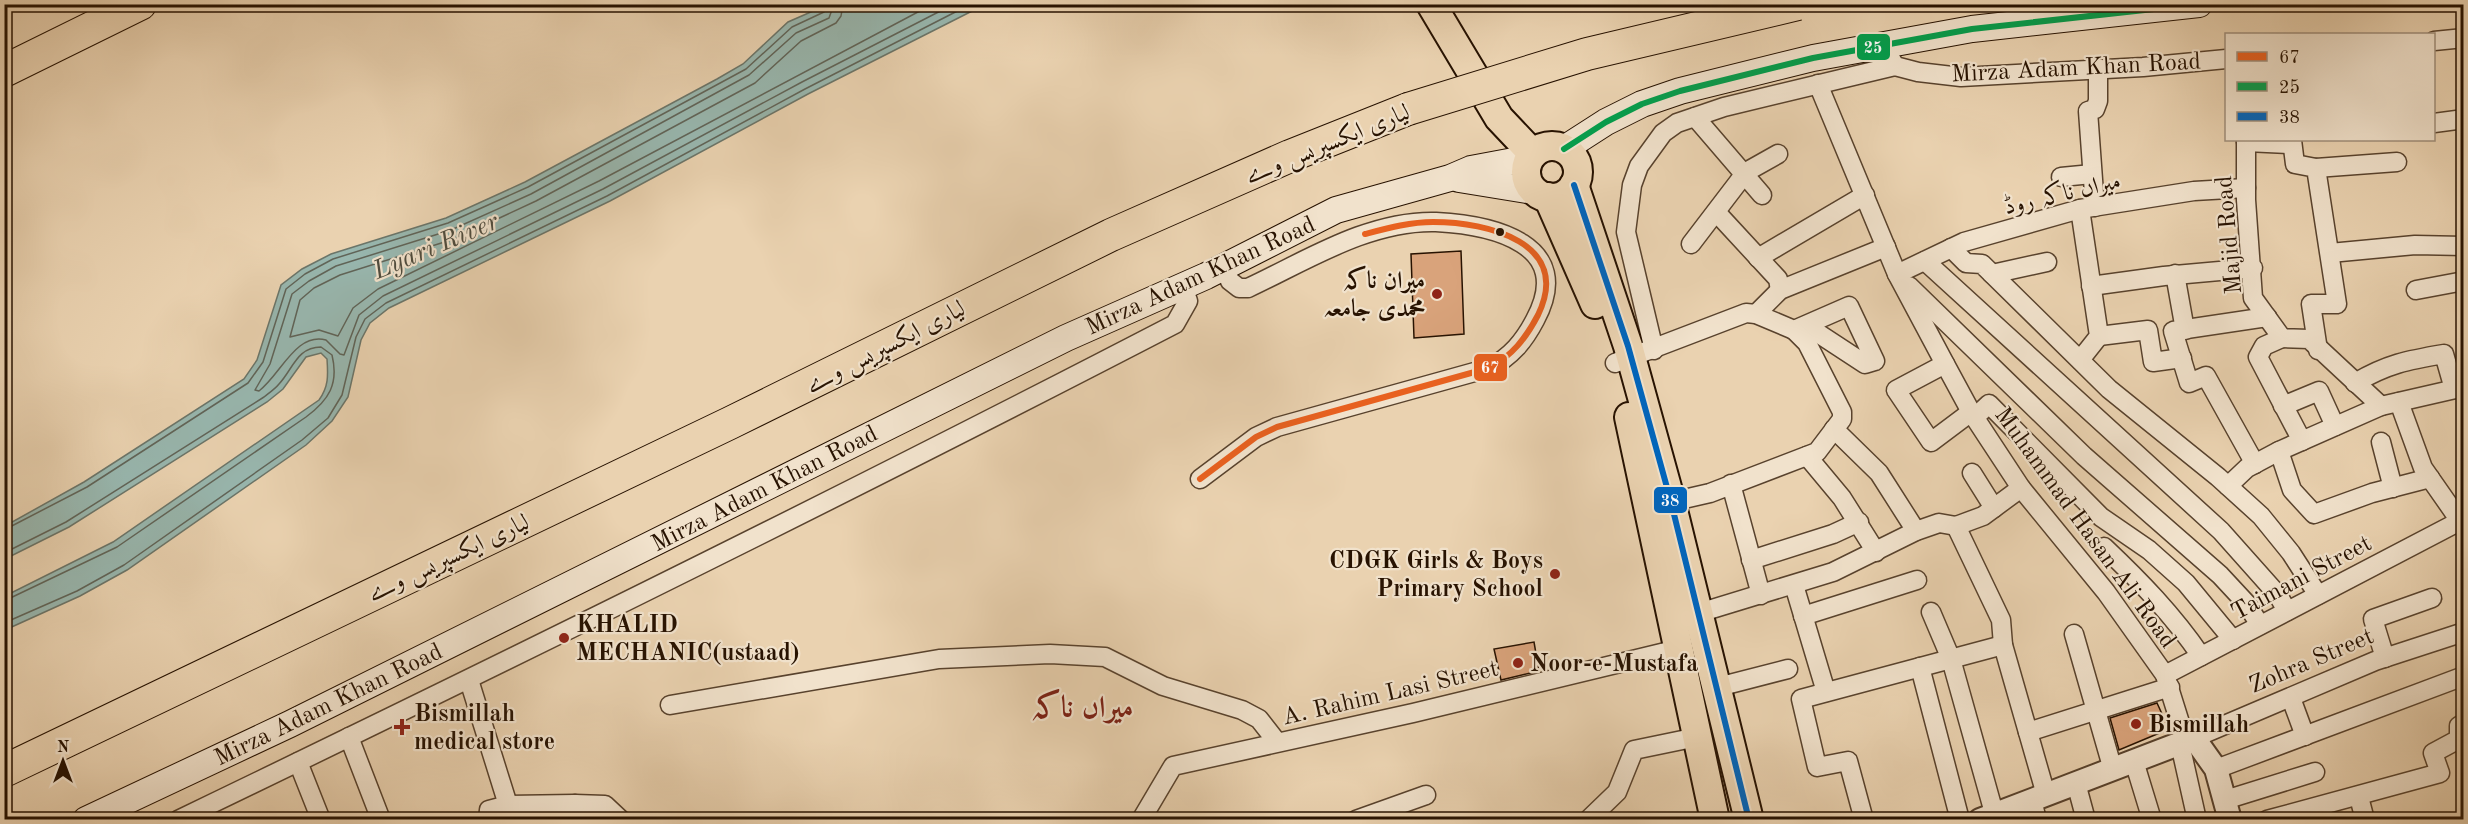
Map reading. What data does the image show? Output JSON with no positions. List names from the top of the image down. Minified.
{"streets":{"highway":["لیاری ایکسپریس وے"],"main road":["Mirza Adam Khan Road"],"street":["میراں ناکہ روڈ","Majid Road","Muhammad Hasan Ali Road","Taimani Street","Zohra Street","A. Rahim Lasi Street"]},"crossings":[["میراں ناکہ روڈ","Majid Road"],["میراں ناکہ روڈ","Muhammad Hasan Ali Road"],["Muhammad Hasan Ali Road","Taimani Street"],["Muhammad Hasan Ali Road","Zohra Street"]],"districts":["میراں ناکہ"],"water":["Lyari River"],"places":{"other":["میران ناکہ محمدی جامعہ","CDGK Girls & Boys Primary School","KHALID MECHANIC(ustaad)","Noor-e-Mustafa","Bismillah"],"health":["Bismillah medical store"]},"lines":["transit line 25","transit line 38","transit line 67"],"legend":["67","25","38"],"north":"top"}
